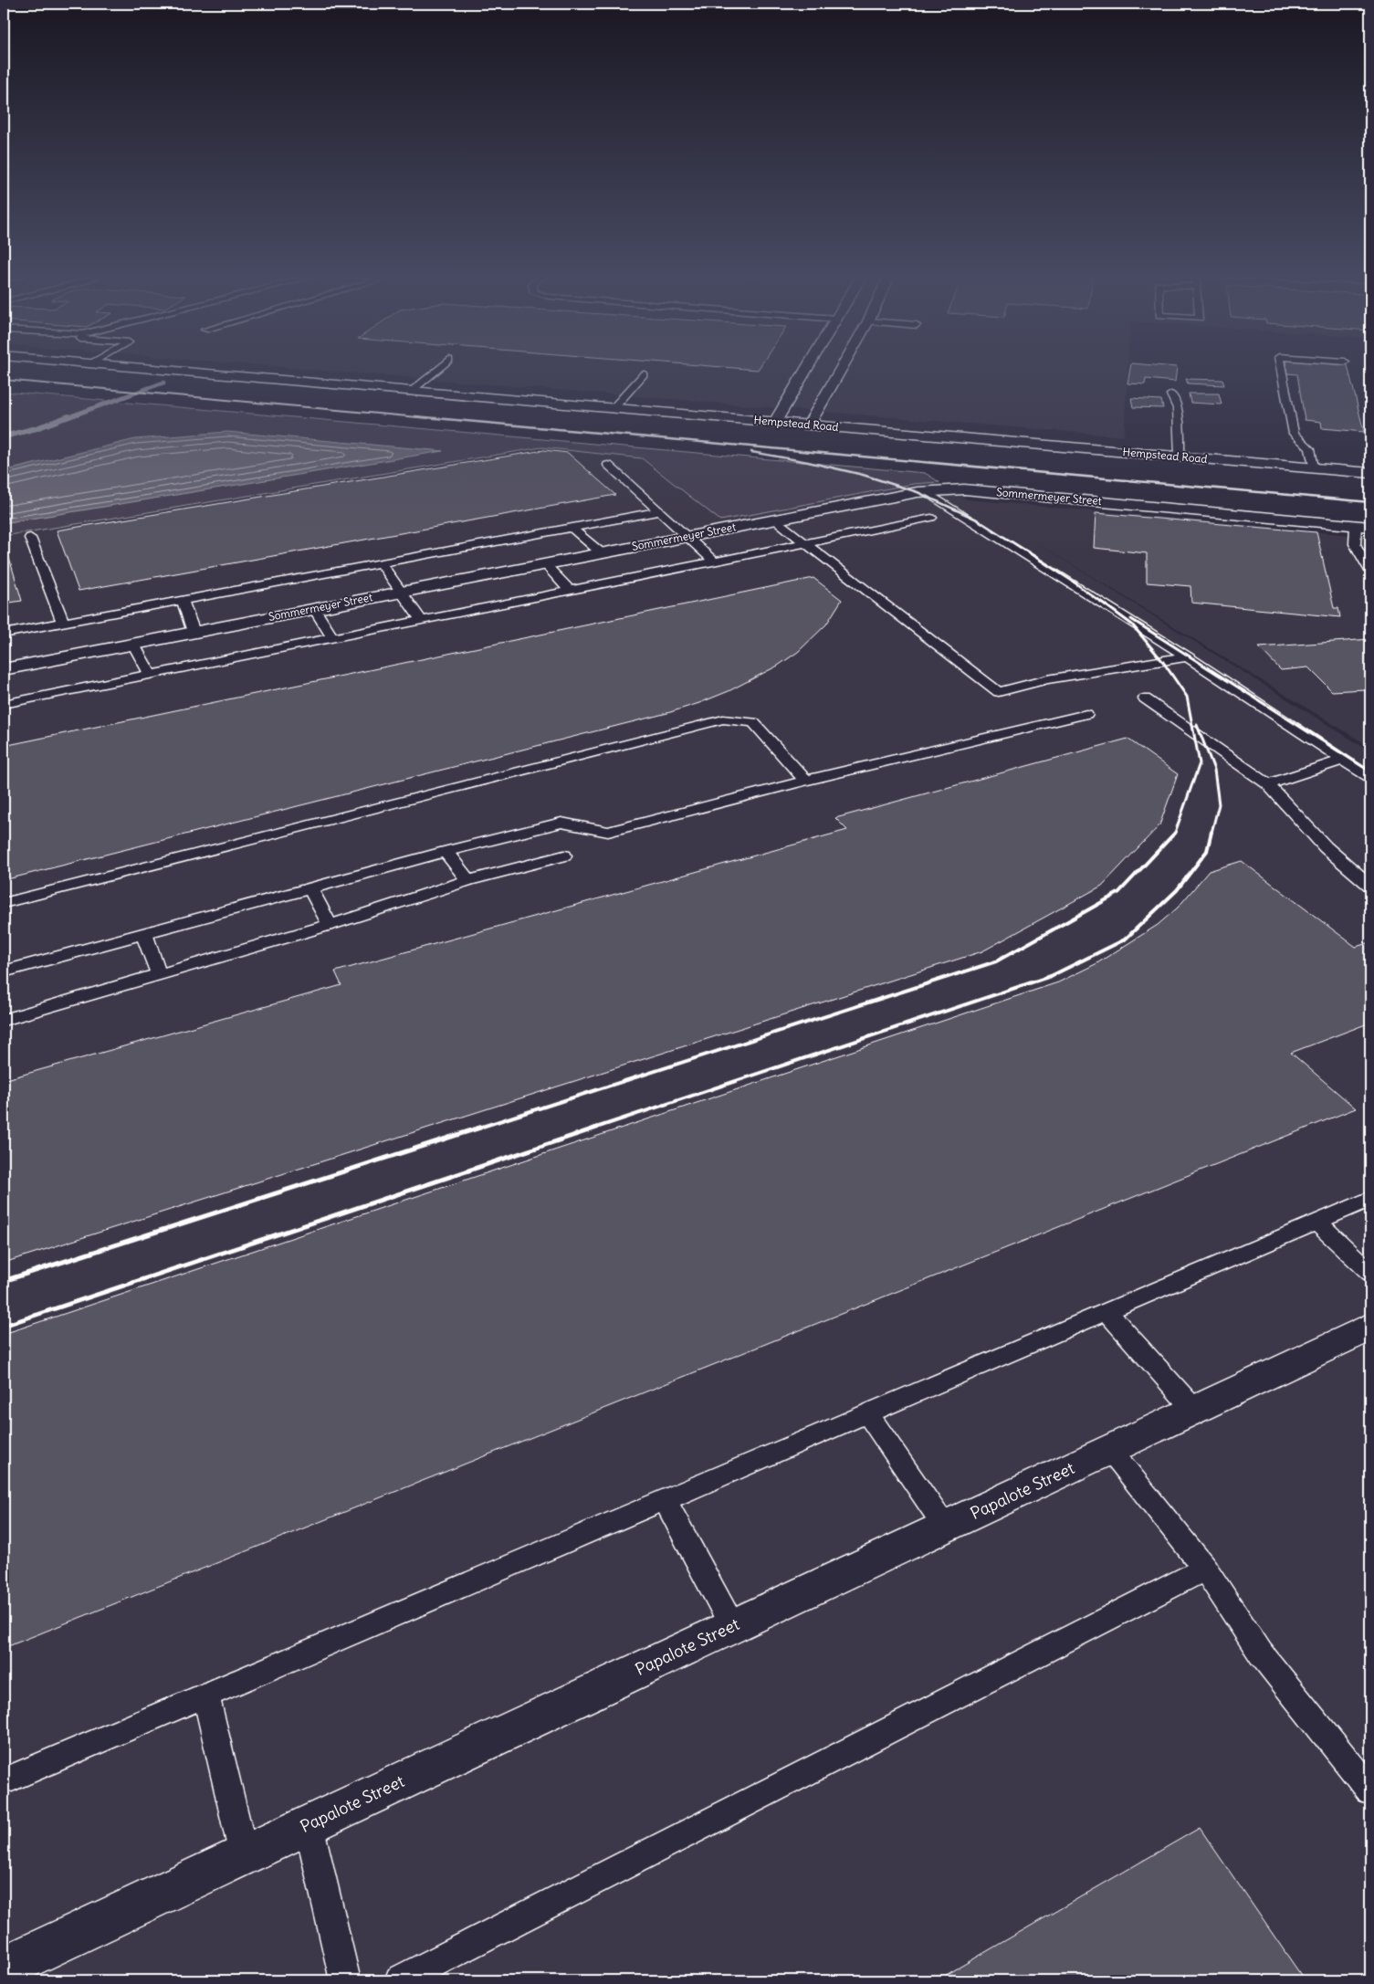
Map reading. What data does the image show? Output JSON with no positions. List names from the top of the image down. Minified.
{"streets":{"street":["Hempstead Road","Sommermeyer Street","Papalote Street"]}}
